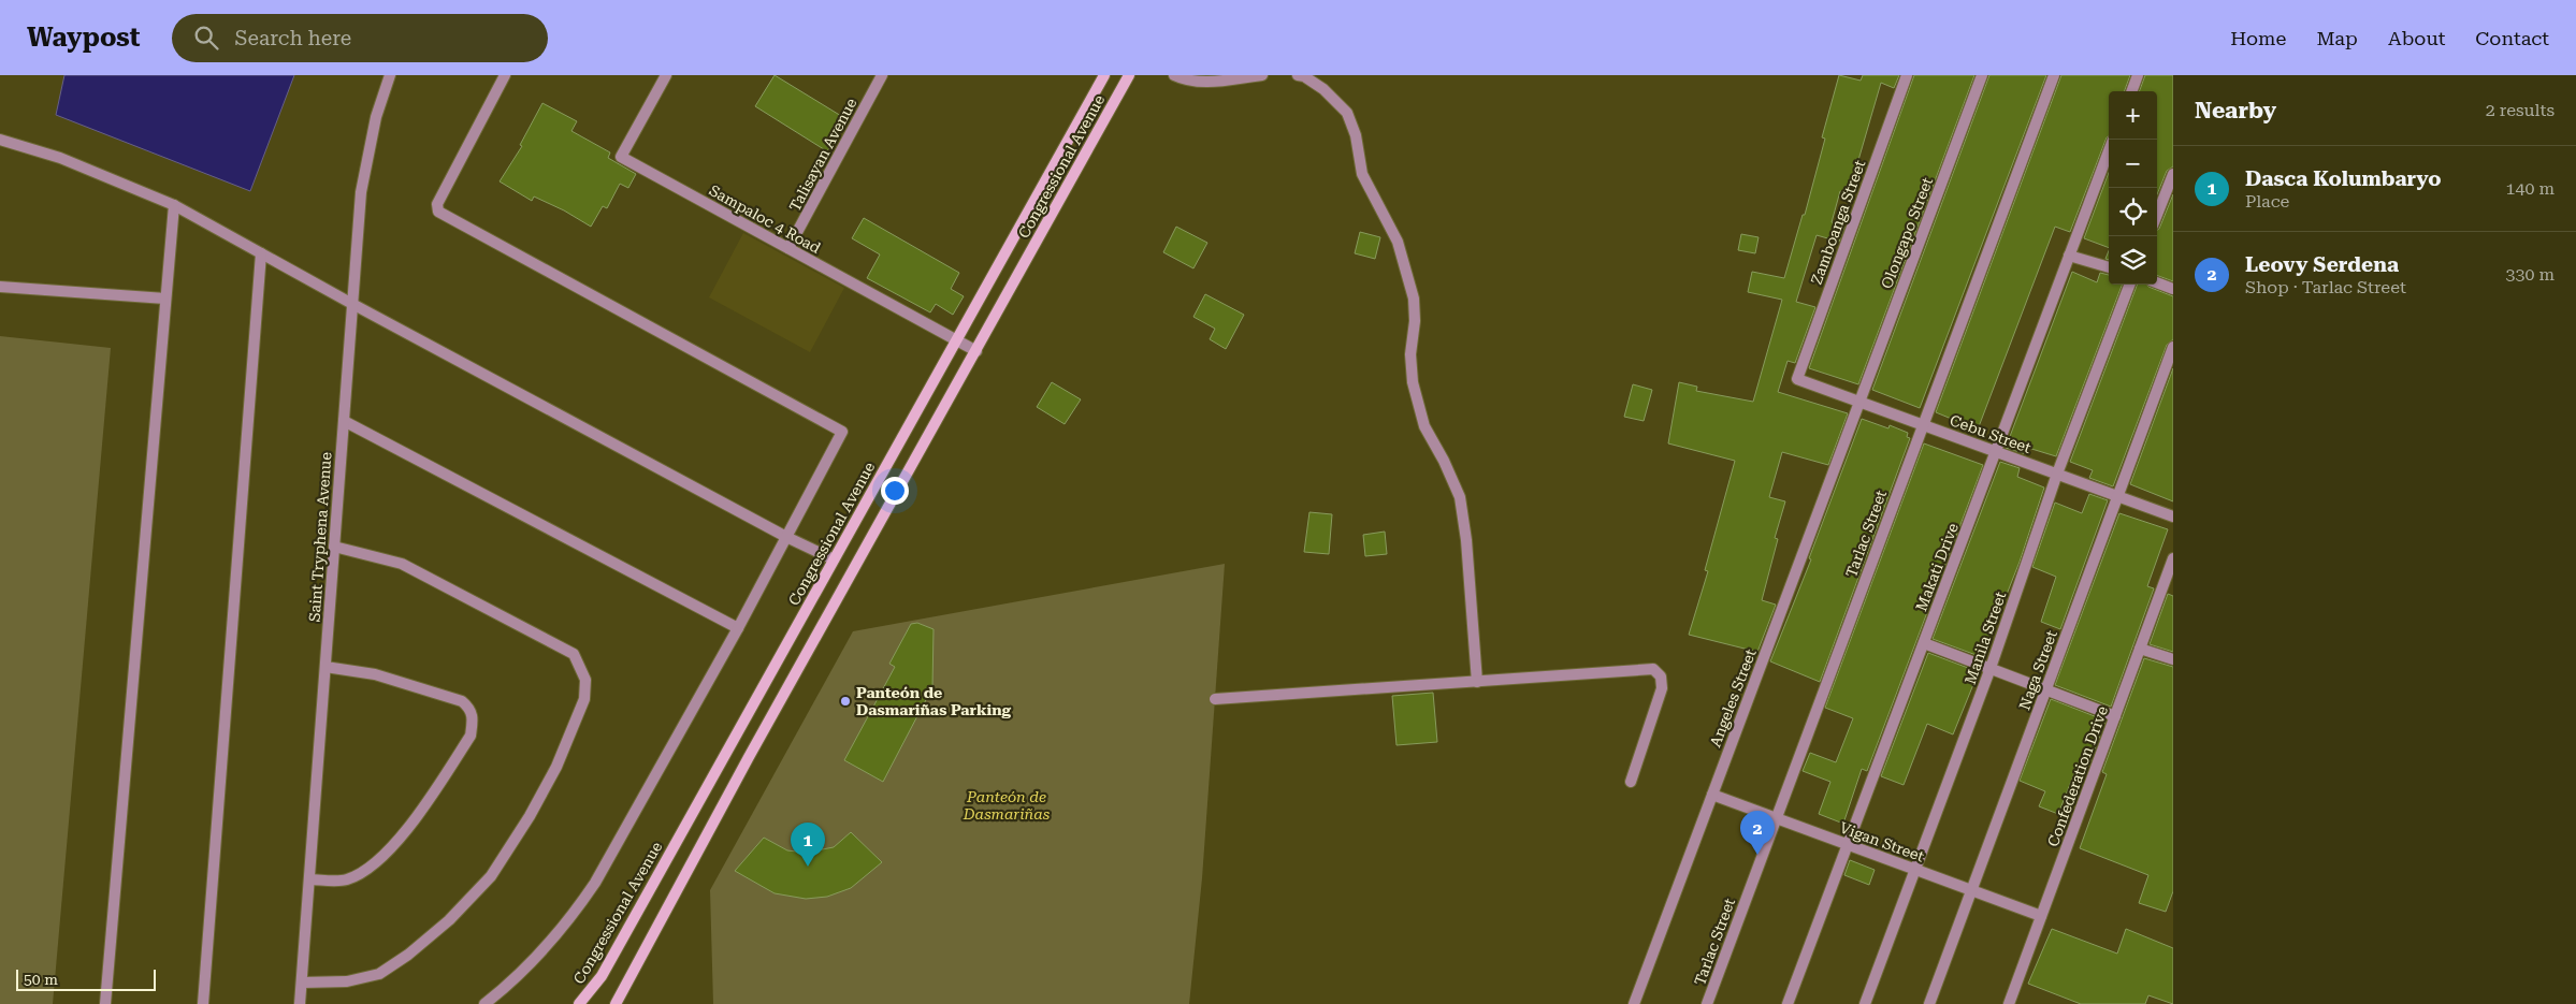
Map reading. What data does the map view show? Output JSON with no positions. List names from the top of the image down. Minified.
{"streets":{"main road":["Congressional Avenue"],"street":["Talisayan Avenue","Sampaloc 4 Road","Zamboanga Street","Olongapo Street","Cebu Street","Tarlac Street","Saint Tryphena Avenue","Makati Drive","Manila Street","Naga Street","Angeles Street","Confederation Drive","Vigan Street"]},"crossings":[["Talisayan Avenue","Sampaloc 4 Road"],["Congressional Avenue","Sampaloc 4 Road"],["Zamboanga Street","Cebu Street"],["Olongapo Street","Cebu Street"],["Olongapo Street","Angeles Street"],["Cebu Street","Tarlac Street"],["Cebu Street","Makati Drive"],["Cebu Street","Manila Street"],["Cebu Street","Naga Street"],["Cebu Street","Angeles Street"],["Tarlac Street","Vigan Street"],["Makati Drive","Vigan Street"],["Manila Street","Vigan Street"],["Naga Street","Vigan Street"],["Angeles Street","Vigan Street"],["Confederation Drive","Vigan Street"]],"parks":["Panteón de Dasmariñas"],"places":["Panteón de Dasmariñas Parking"],"scale_bar":"50 m","page":{"header":"Waypost","search":"Search here","nav":["Home","Map","About","Contact"],"heading":["Nearby","2 results"],"map_buttons":["+","−"],"list":[{"mark":"1","name":"Dasca Kolumbaryo","note":"Place","value":"140 m"},{"mark":"2","name":"Leovy Serdena","note":"Shop · Tarlac Street","value":"330 m"}],"pins":["2","1"],"scale":"50 m"}}
